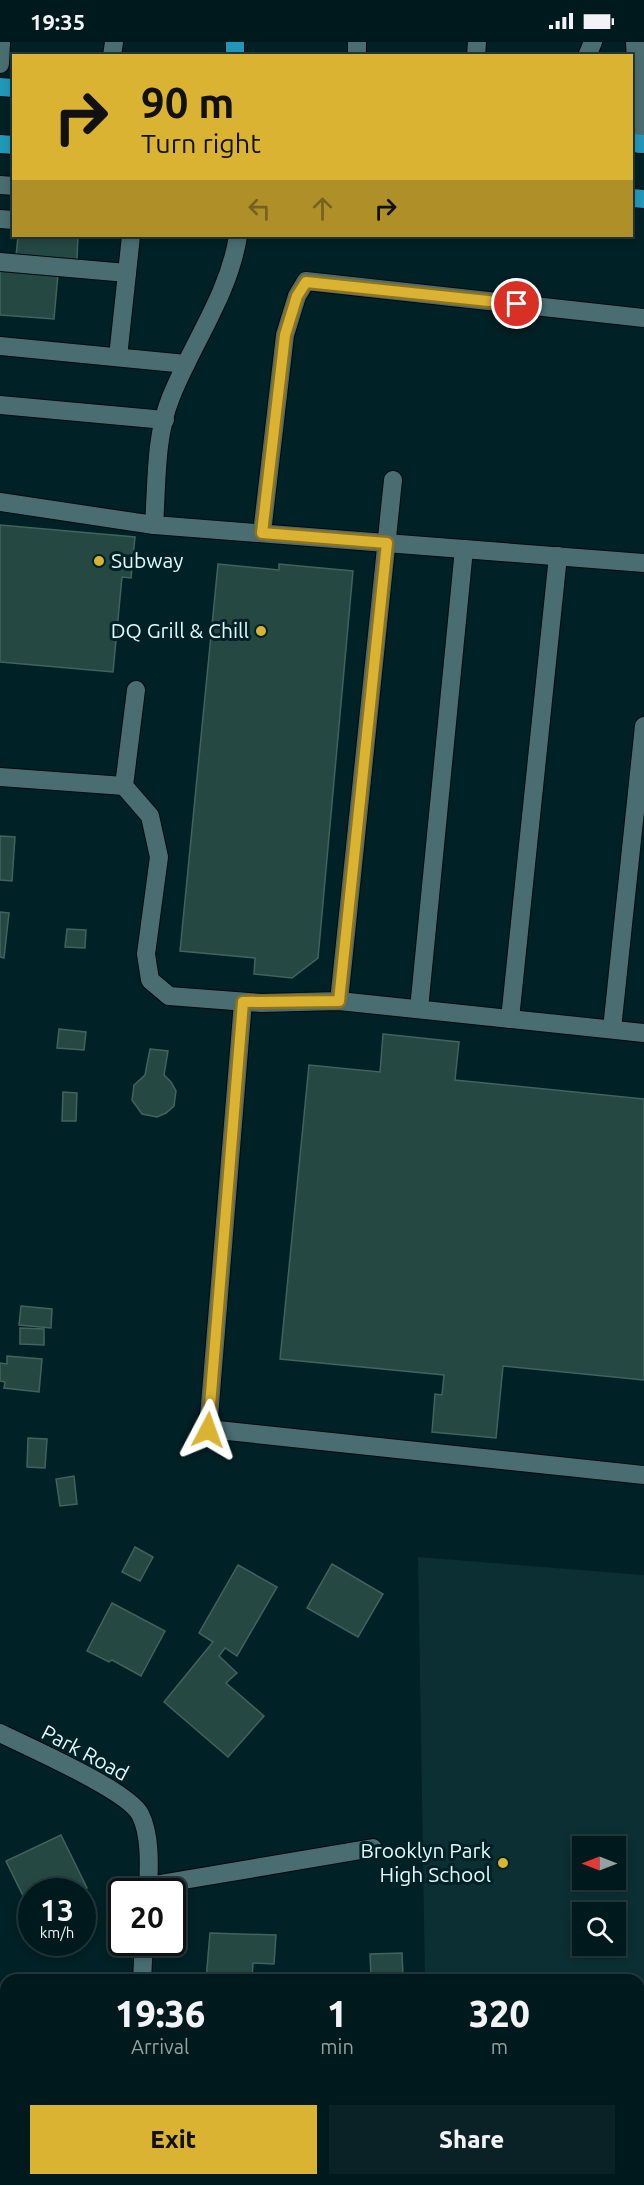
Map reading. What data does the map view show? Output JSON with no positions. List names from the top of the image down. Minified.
{"streets":{"street":["Park Road"]},"places":["Subway","DQ Grill & Chill","Brooklyn Park High School"],"north":"left","page":{"status":"19:35","turn":["90 m","Turn right"],"speed":"13 km/h","limit":"20","eta":["19:36","Arrival","1","min","320","m"],"buttons":["Exit","Share"]}}
